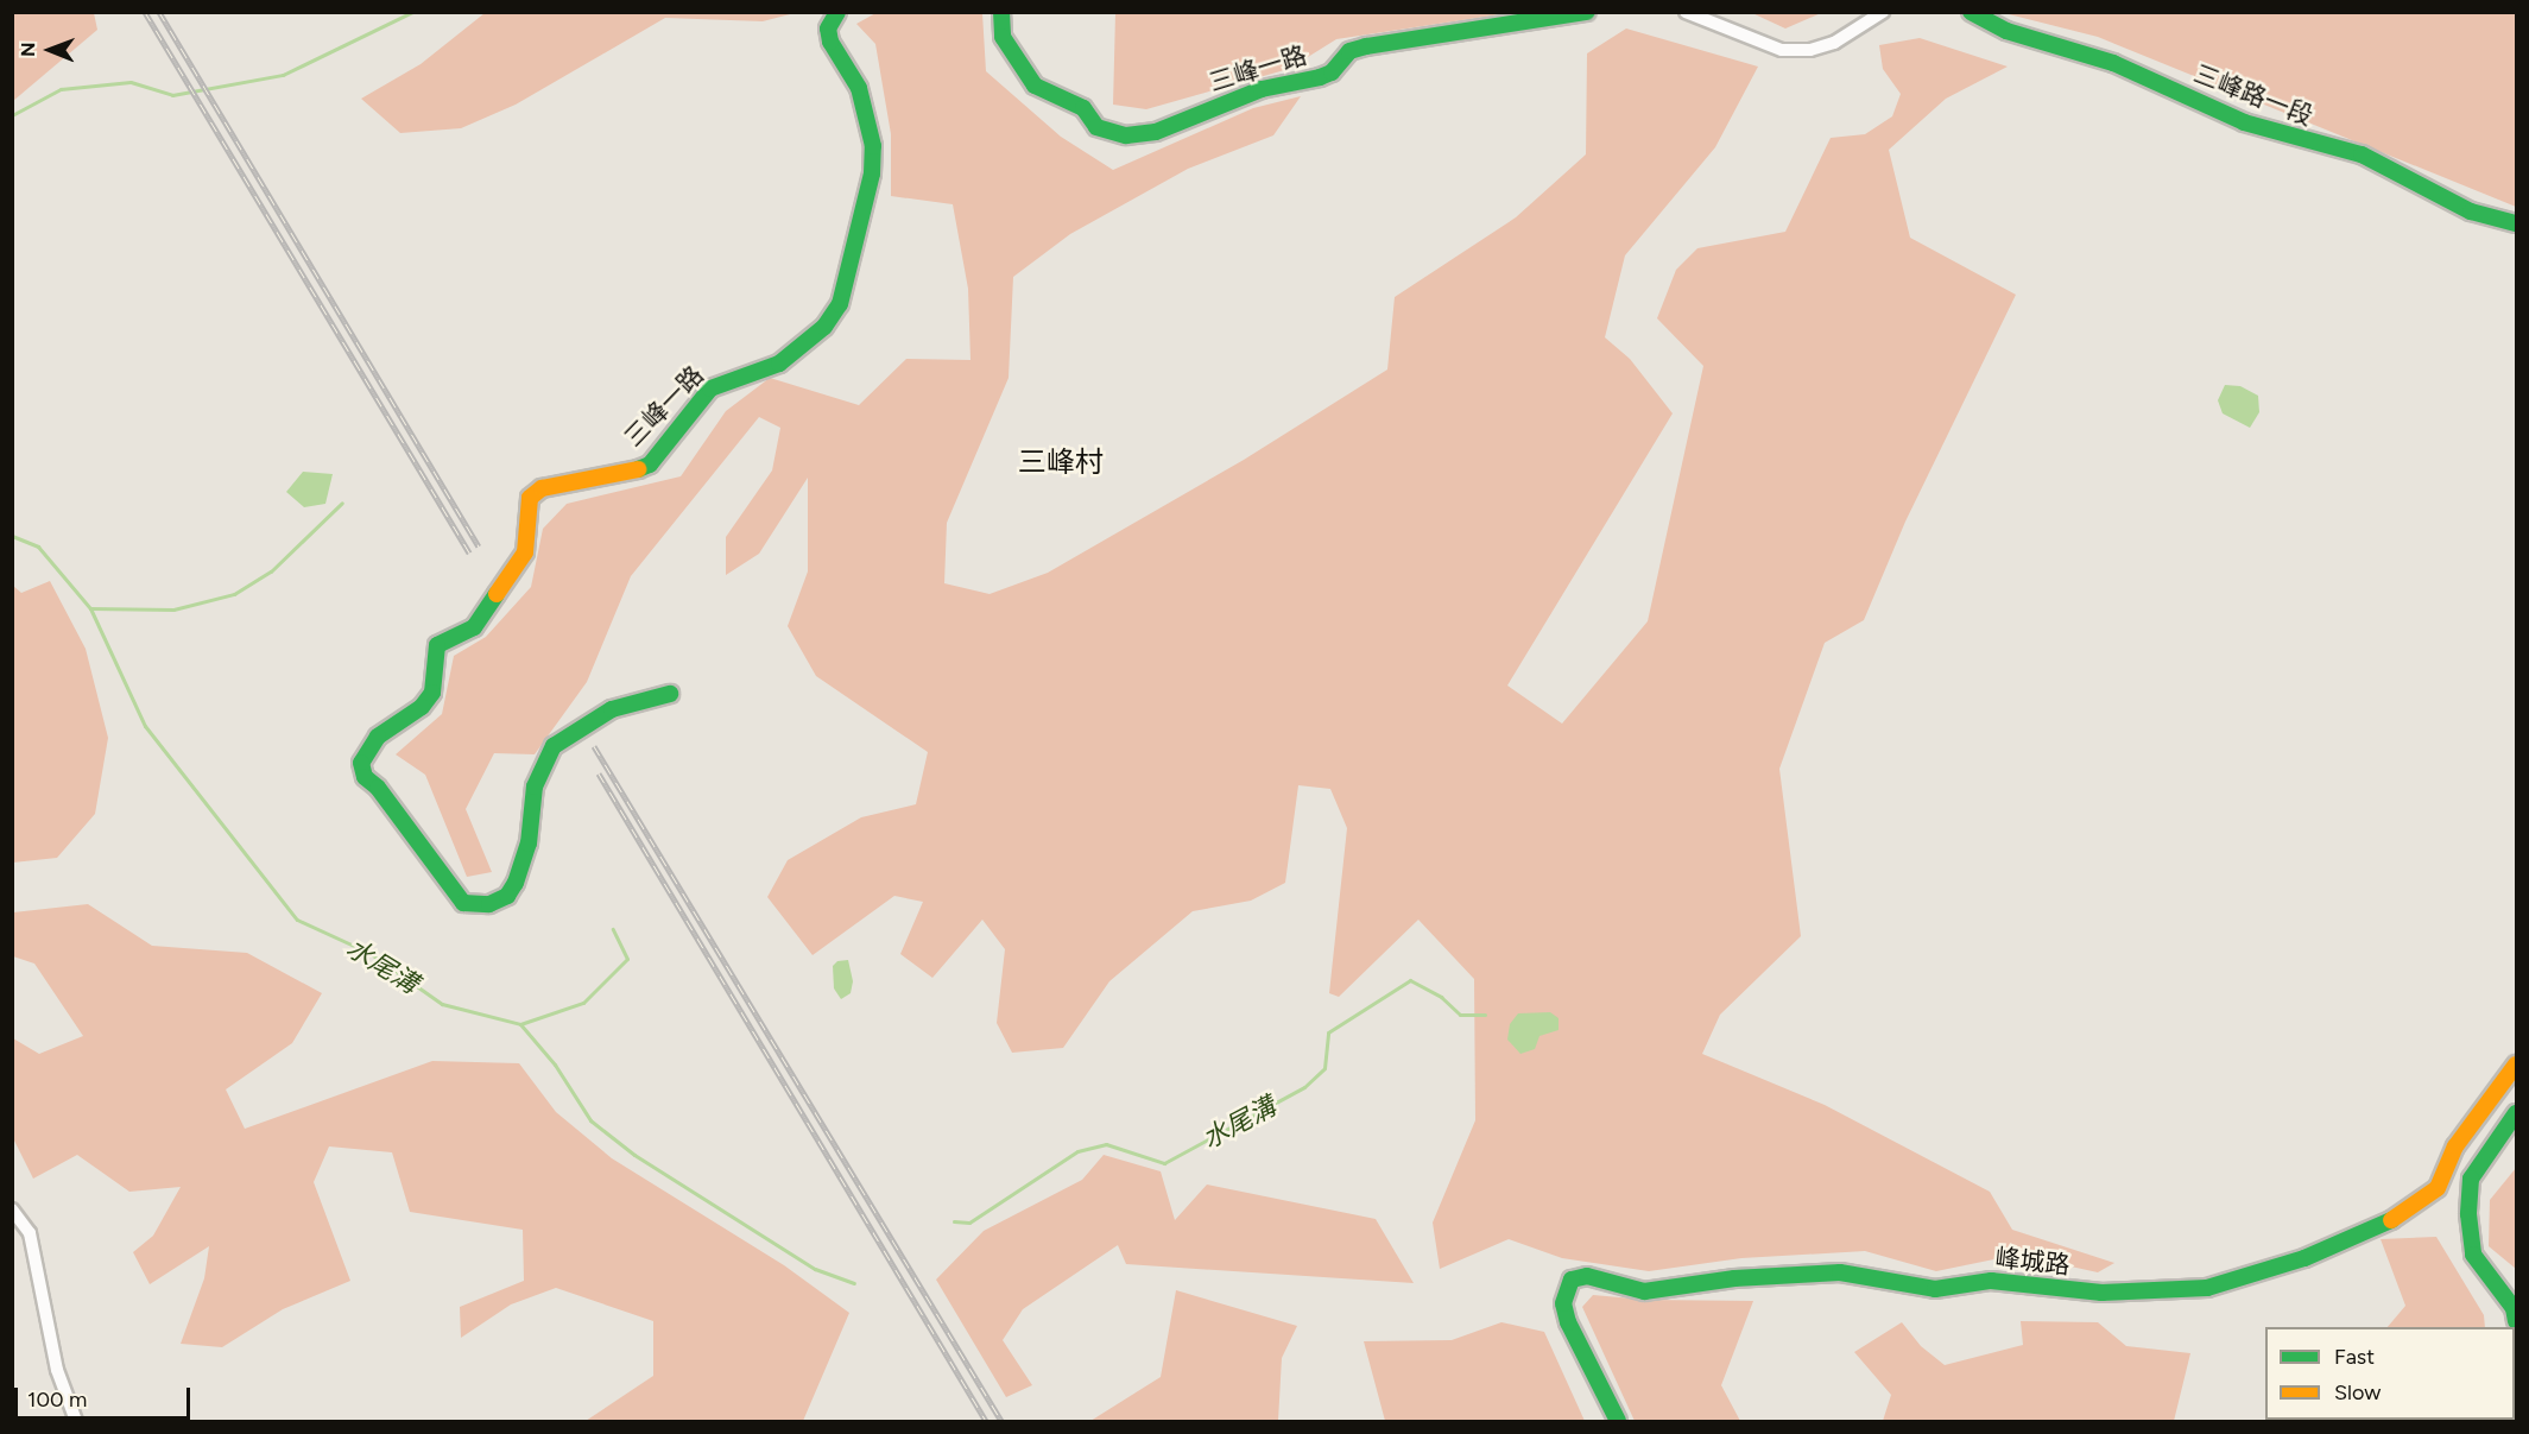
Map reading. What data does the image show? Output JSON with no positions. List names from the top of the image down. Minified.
{"streets":{"street":["三峰一路","三峰路一段","峰城路"]},"districts":["三峰村"],"water":["水尾溝"],"legend":["Fast","Slow"],"scale_bar":"100 m","north":"left"}
